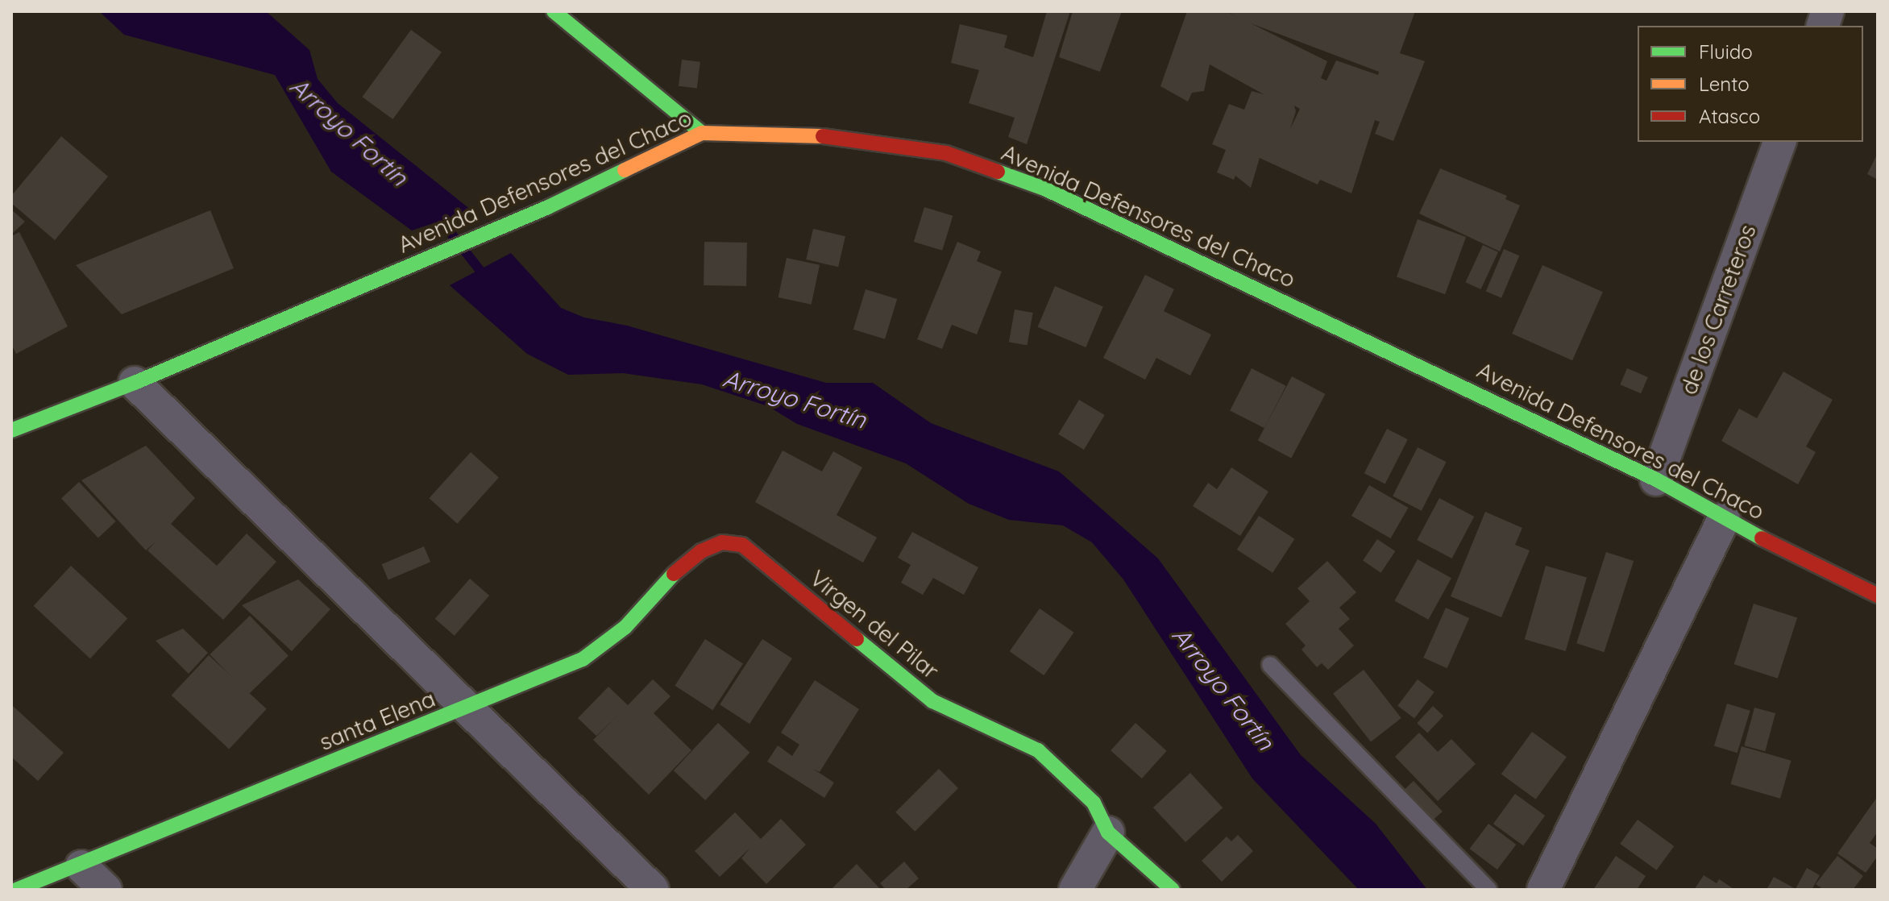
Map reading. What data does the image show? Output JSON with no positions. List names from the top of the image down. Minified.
{"streets":{"main road":["Avenida Defensores del Chaco","Virgen del Pilar","santa Elena"],"street":["de los Carreteros"]},"crossings":[["Avenida Defensores del Chaco","de los Carreteros"],["Virgen del Pilar","santa Elena"]],"water":["Arroyo Fortín"],"legend":["Fluido","Lento","Atasco"]}
